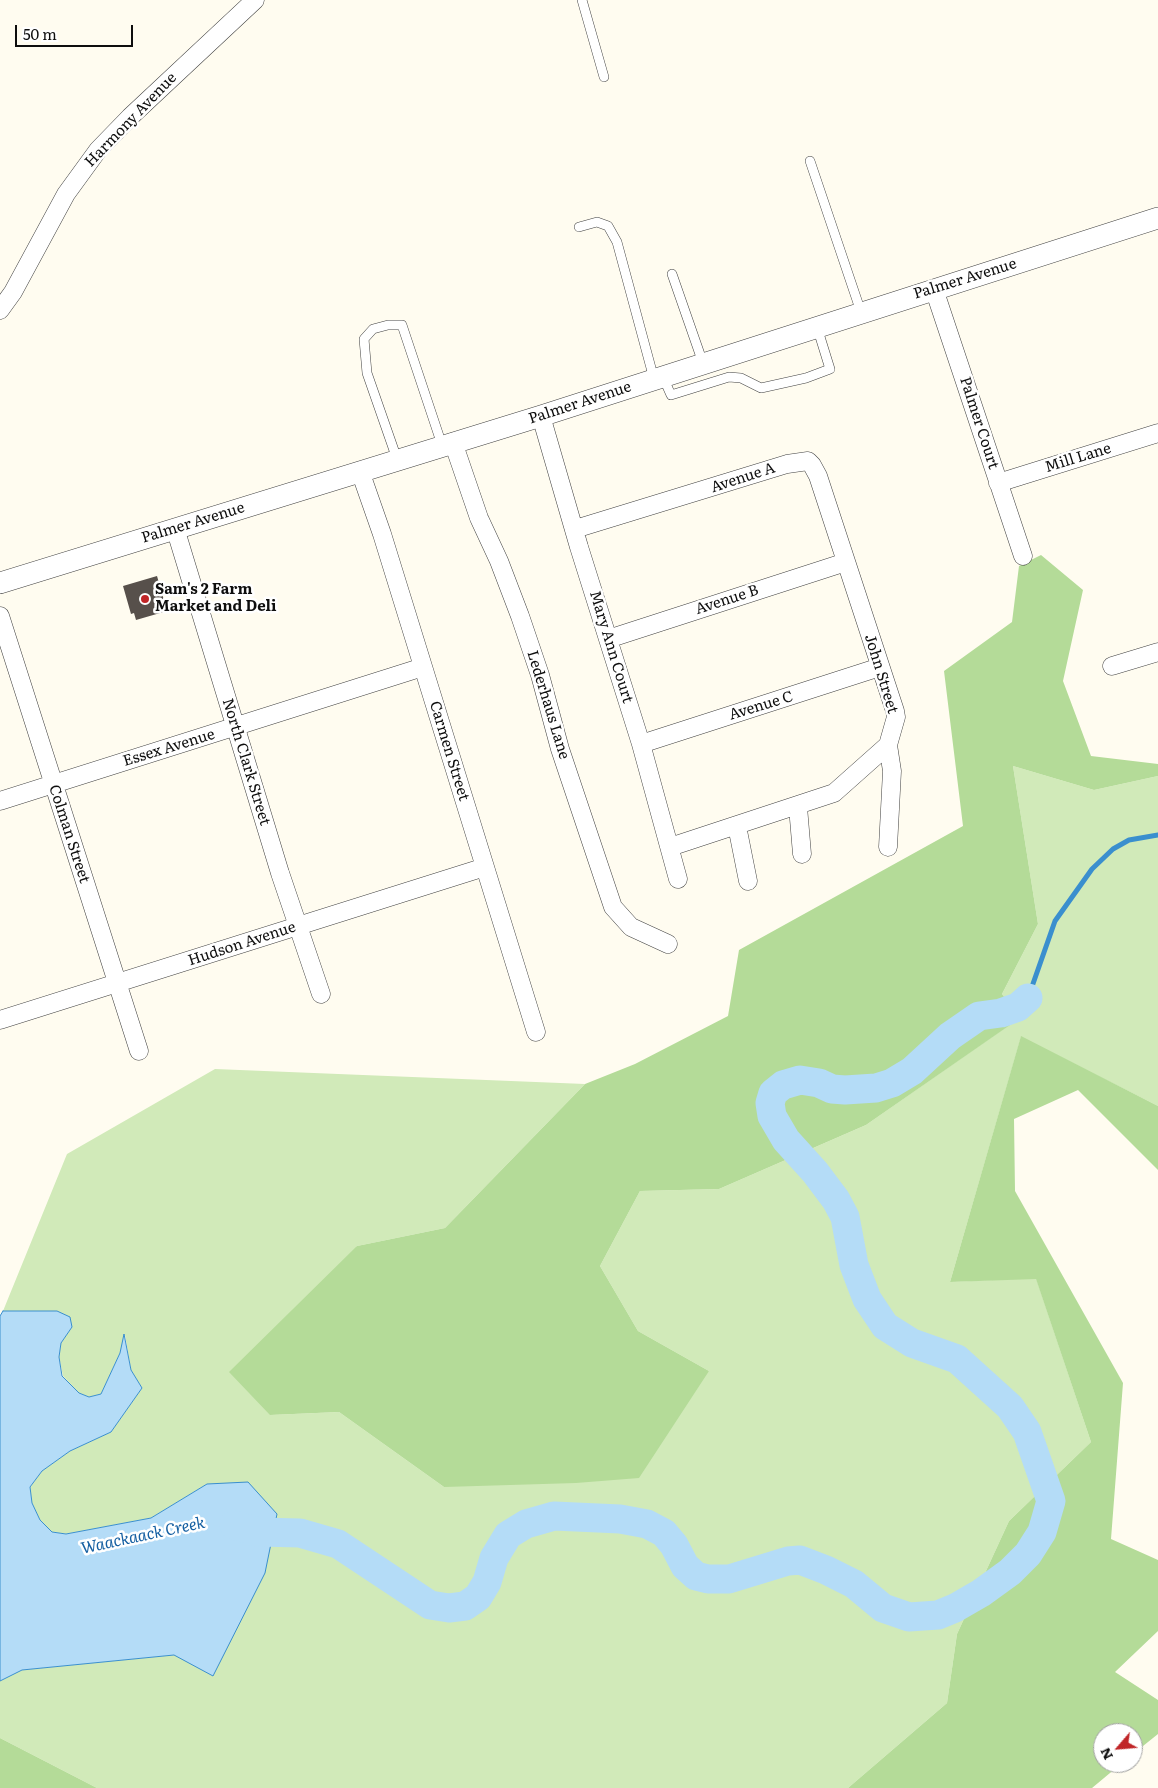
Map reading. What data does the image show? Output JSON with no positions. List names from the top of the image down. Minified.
{"streets":{"street":["Harmony Avenue","Palmer Avenue","Palmer Court","Mill Lane","Avenue A","Avenue B","Mary Ann Court","John Street","Lederhaus Lane","Avenue C","Essex Avenue","Carmen Street","North Clark Street","Colman Street","Hudson Avenue"]},"crossings":[["Palmer Avenue","Palmer Court"],["Palmer Avenue","Mary Ann Court"],["Palmer Avenue","Lederhaus Lane"],["Palmer Avenue","Carmen Street"],["Palmer Avenue","North Clark Street"],["Palmer Court","Mill Lane"],["Avenue A","Avenue B"],["Avenue A","Mary Ann Court"],["Avenue A","John Street"],["Avenue B","Mary Ann Court"],["Avenue B","John Street"],["Mary Ann Court","Avenue C"],["John Street","Avenue C"],["Essex Avenue","Carmen Street"],["Essex Avenue","North Clark Street"],["Essex Avenue","Colman Street"],["Carmen Street","Hudson Avenue"],["North Clark Street","Hudson Avenue"],["Colman Street","Hudson Avenue"]],"water":["Waackaack Creek"],"places":["Sam's 2 Farm Market and Deli"],"scale_bar":"50 m","north":"bottom left"}
